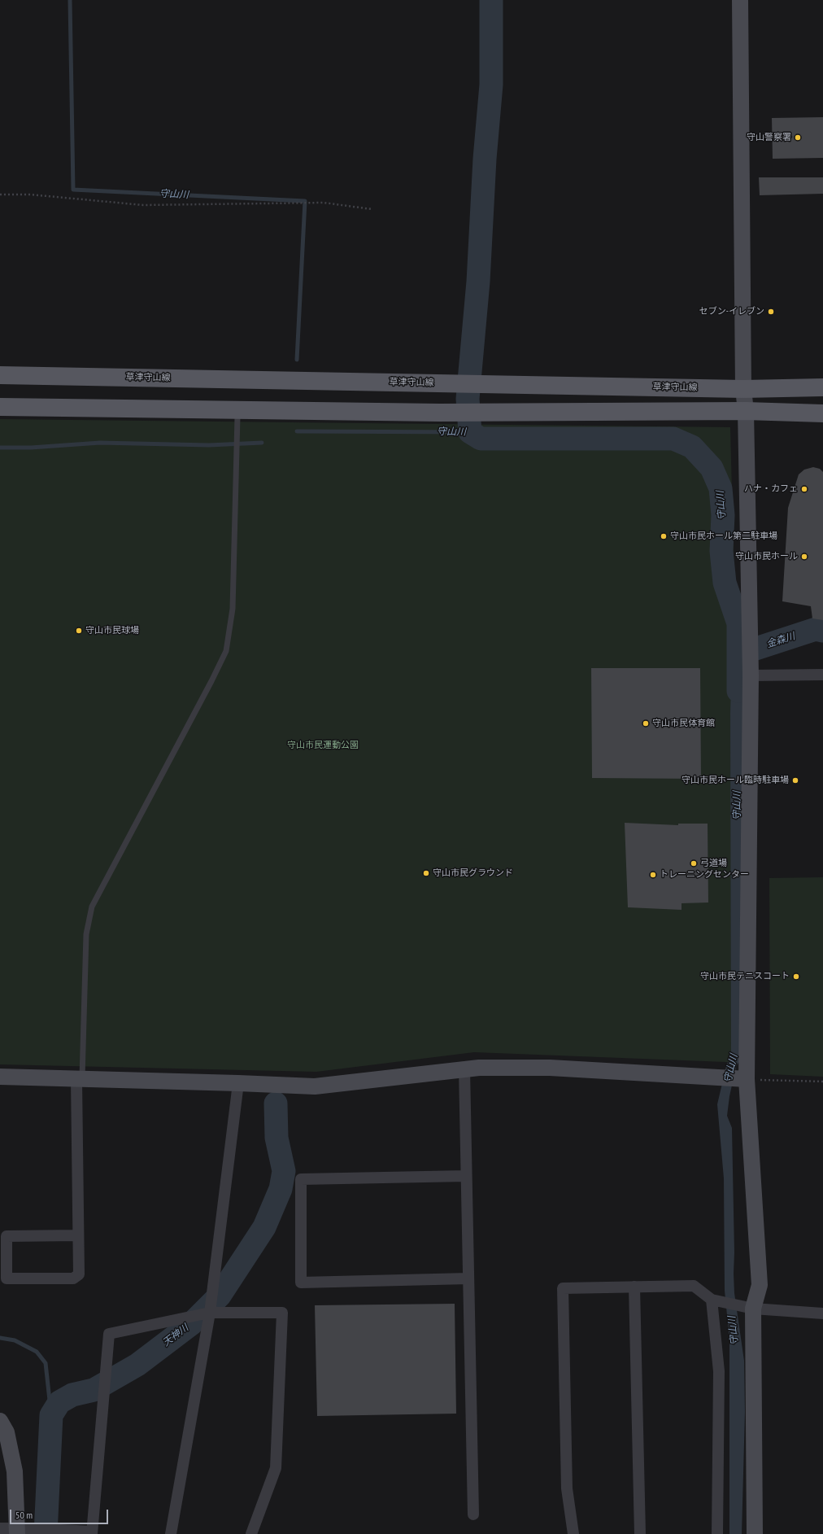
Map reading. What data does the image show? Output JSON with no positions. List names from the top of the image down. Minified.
{"streets":{"main road":["草津守山線"]},"water":["守山川","金森川","天神川"],"parks":["守山市民運動公園"],"places":["守山警察署","セブン-イレブン","ハナ・カフェ","守山市民ホール第二駐車場","守山市民ホール","守山市民球場","守山市民体育館","守山市民ホール臨時駐車場","弓道場","守山市民グラウンド","トレーニングセンター","守山市民テニスコート"],"scale_bar":"50 m"}
